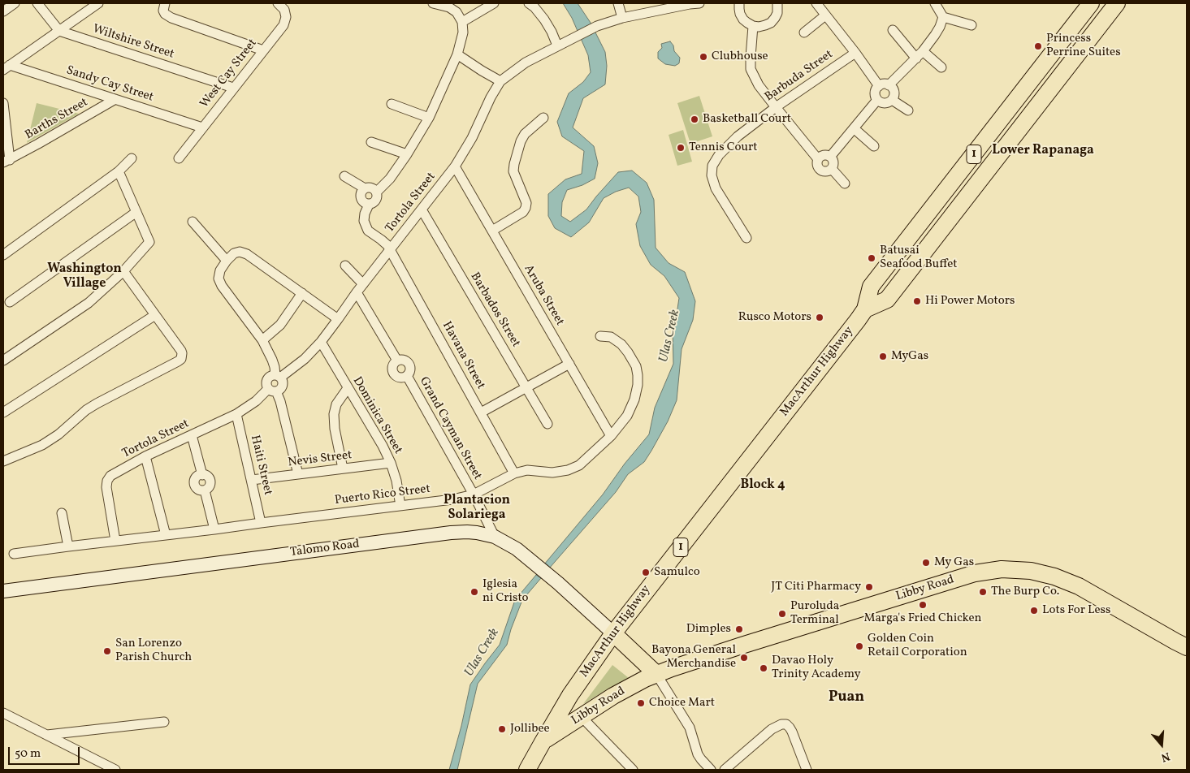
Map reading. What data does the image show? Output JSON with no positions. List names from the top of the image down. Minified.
{"streets":{"highway":["1","MacArthur Highway","Libby Road"],"street":["Wiltshire Street","West Cay Street","Barbuda Street","Sandy Cay Street","Barths Street","Tortola Street","Aruba Street","Barbados Street","Havana Street","Dominica Street","Grand Cayman Street","Nevis Street","Haiti Street","Puerto Rico Street","Talomo Road"]},"crossings":[["Wiltshire Street","West Cay Street"],["West Cay Street","Sandy Cay Street"],["Sandy Cay Street","Barths Street"],["Tortola Street","Aruba Street"],["Tortola Street","Barbados Street"],["Tortola Street","Havana Street"],["Tortola Street","Dominica Street"],["Tortola Street","Grand Cayman Street"],["Tortola Street","Haiti Street"],["Tortola Street","Puerto Rico Street"],["Aruba Street","Puerto Rico Street"],["Havana Street","Puerto Rico Street"],["MacArthur Highway","Talomo Road"],["MacArthur Highway","Libby Road"],["Dominica Street","Nevis Street"],["Dominica Street","Puerto Rico Street"],["Grand Cayman Street","Puerto Rico Street"],["Grand Cayman Street","Talomo Road"],["Nevis Street","Haiti Street"],["Haiti Street","Puerto Rico Street"]],"districts":["Lower Rapanaga","Washington Village","Block 4","Plantacion Solariega","Puan"],"water":["Ulas Creek"],"places":["Princess Perrine Suites","Clubhouse","Basketball Court","Tennis Court","Batusai Seafood Buffet","Hi Power Motors","Rusco Motors","MyGas","My Gas","Samulco","JT Citi Pharmacy","Iglesia ni Cristo","The Burp Co.","Marga's Fried Chicken","Lots For Less","Puroluda Terminal","Dimples","Golden Coin Retail Corporation","San Lorenzo Parish Church","Bayona General Merchandise","Davao Holy Trinity Academy","Choice Mart","Jollibee"],"scale_bar":"50 m","north":"bottom"}
